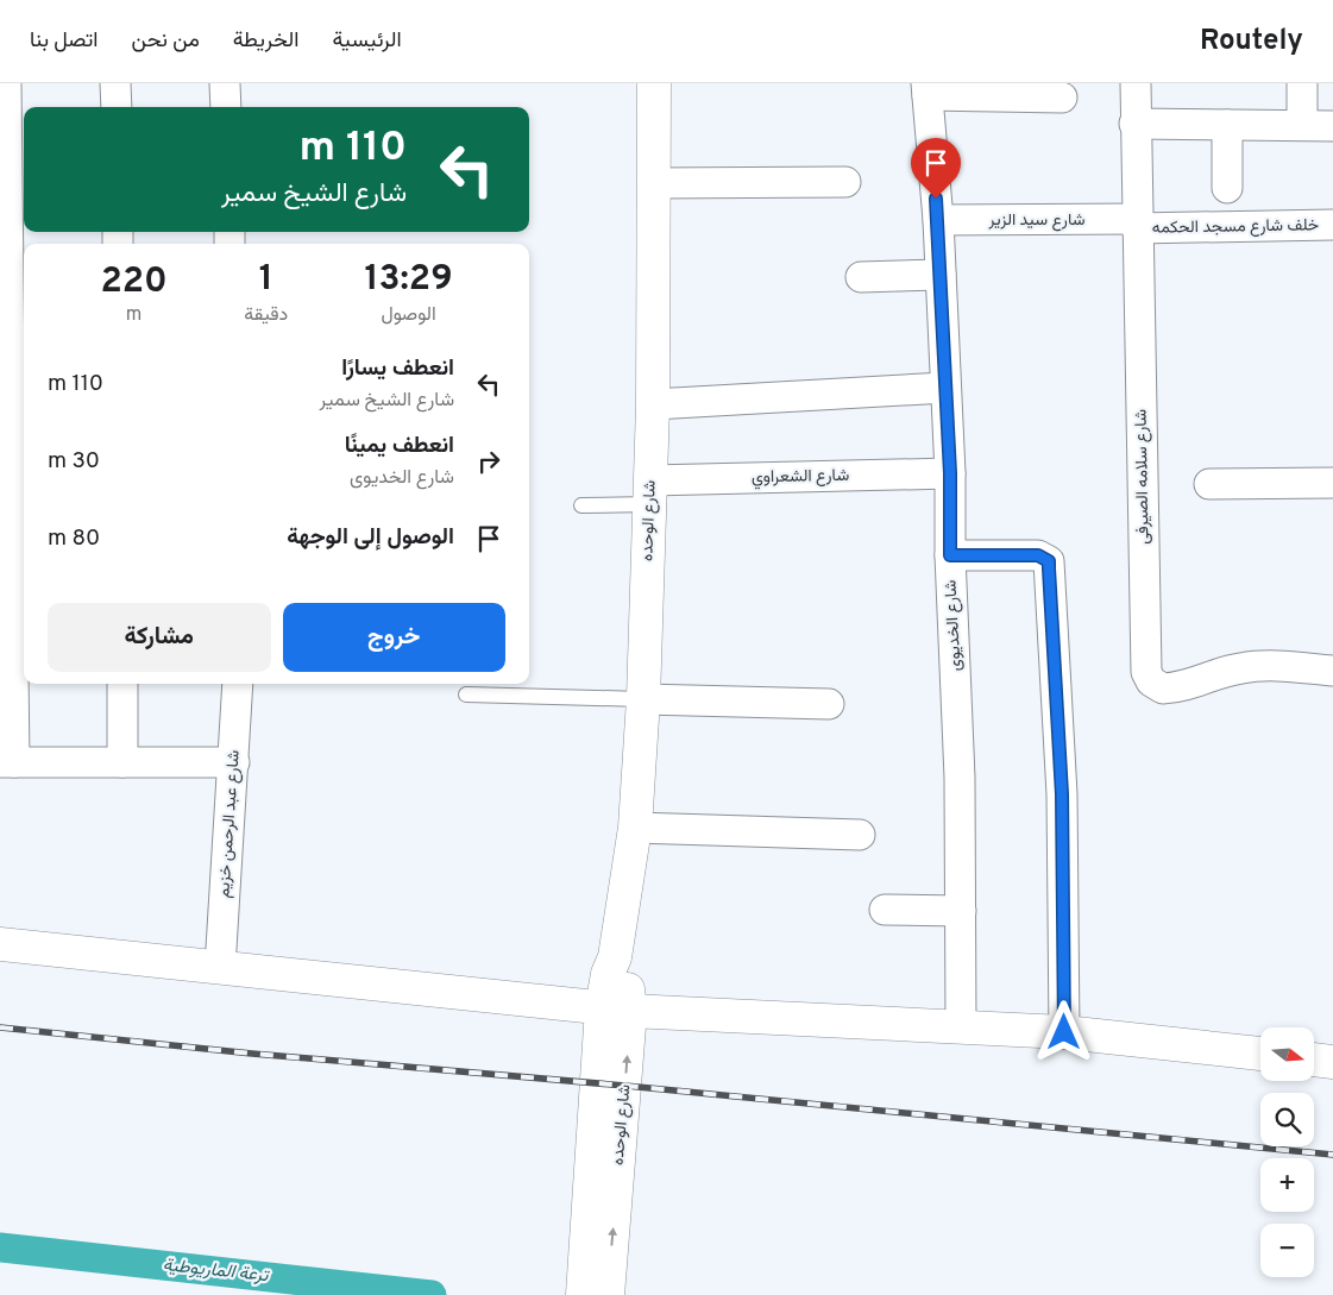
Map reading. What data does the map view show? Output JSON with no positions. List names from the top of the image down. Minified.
{"streets":{"street":["شارع سيد الزير","خلف شارع مسجد الحكمه","شارع الشعراوي","شارع سلامه الصيرفى","شارع الوحده","شارع الخديوى","شارع عبد الرحمن خزيم"]},"crossings":[["شارع سيد الزير","خلف شارع مسجد الحكمه"],["شارع سيد الزير","شارع سلامه الصيرفى"],["شارع سيد الزير","شارع الخديوى"],["خلف شارع مسجد الحكمه","شارع سلامه الصيرفى"],["شارع الشعراوي","شارع الوحده"],["شارع الشعراوي","شارع الخديوى"]],"water":["ترعة الماريوطية"],"north":"right","page":{"header":"Routely","nav":["الرئيسية","الخريطة","من نحن","اتصل بنا"],"turn":["110 m","شارع الشيخ سمير"],"eta":["13:29","الوصول","1","دقيقة","220","m"],"list":[{"name":"انعطف يسارًا","note":"شارع الشيخ سمير","value":"110 m"},{"name":"انعطف يمينًا","note":"شارع الخديوى","value":"30 m"},{"name":"الوصول إلى الوجهة","value":"80 m"}],"buttons":["خروج","مشاركة"],"map_buttons":["+","−"]}}
